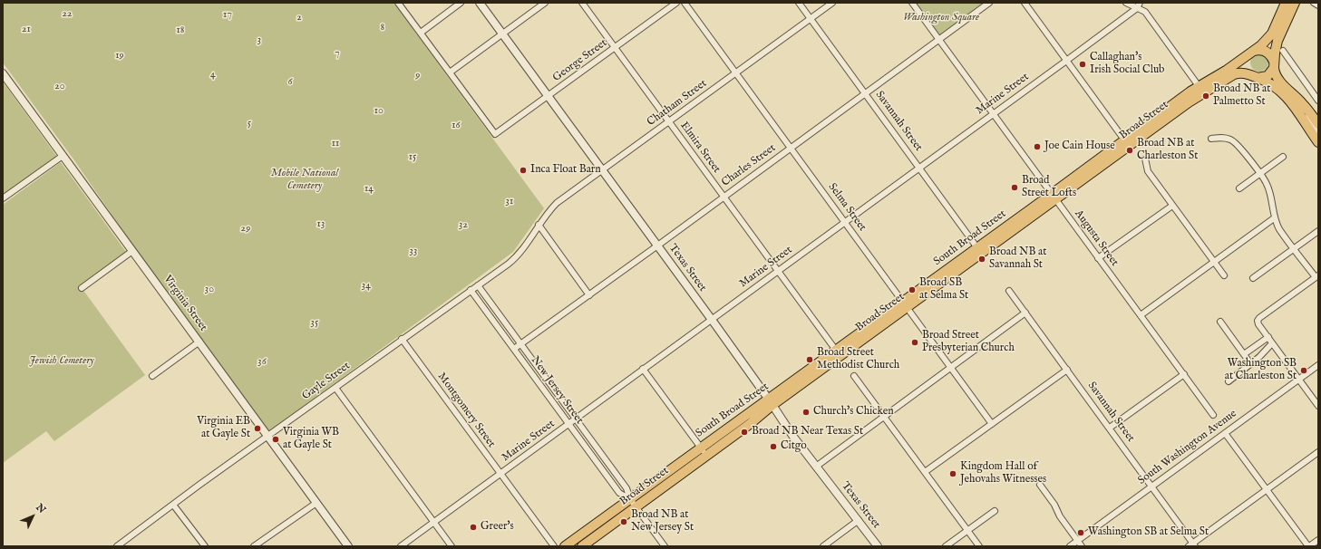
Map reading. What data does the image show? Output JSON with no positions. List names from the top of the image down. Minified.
{"streets":{"main road":["Broad Street","South Broad Street"],"street":["George Street","Marine Street","Chatham Street","Savannah Street","Elmira Street","Charles Street","Selma Street","Augusta Street","Texas Street","Virginia Street","Gayle Street","New Jersey Street","Montgomery Street","South Washington Avenue"]},"crossings":[["George Street","Elmira Street"],["George Street","Texas Street"],["Marine Street","Savannah Street"],["Marine Street","Elmira Street"],["Marine Street","Selma Street"],["Marine Street","Augusta Street"],["Marine Street","Texas Street"],["Marine Street","New Jersey Street"],["Marine Street","Montgomery Street"],["Chatham Street","Savannah Street"],["Chatham Street","Elmira Street"],["Chatham Street","Selma Street"],["Chatham Street","Texas Street"],["Chatham Street","Gayle Street"],["Broad Street","Savannah Street"],["Broad Street","Elmira Street"],["Broad Street","Selma Street"],["Broad Street","South Broad Street"],["Broad Street","Augusta Street"],["Broad Street","Texas Street"],["Broad Street","New Jersey Street"],["Savannah Street","Charles Street"],["Savannah Street","South Washington Avenue"],["Elmira Street","Charles Street"],["Charles Street","Selma Street"],["Charles Street","Augusta Street"],["Charles Street","Texas Street"],["Charles Street","New Jersey Street"],["South Broad Street","Texas Street"],["South Broad Street","New Jersey Street"],["Virginia Street","Gayle Street"],["Gayle Street","New Jersey Street"],["Gayle Street","Montgomery Street"]],"parks":["22","17","2","Washington Square","8","21","18","3","7","19","4","9","6","20","10","5","16","11","15","Mobile National Cemetery","14","31","13","32","29","33","34","30","35","Jewish Cemetery","36"],"places":["Callaghan's Irish Social Club","Broad NB at Palmetto St","Joe Cain House","Broad NB at Charleston St","Inca Float Barn","Broad Street Lofts","Broad NB at Savannah St","Broad SB at Selma St","Broad Street Presbyterian Church","Broad Street Methodist Church","Washington SB at Charleston St","Church's Chicken","Virginia EB at Gayle St","Broad NB Near Texas St","Virginia WB at Gayle St","Citgo","Kingdom Hall of Jehovahs Witnesses","Broad NB at New Jersey St","Greer's","Washington SB at Selma St"],"north":"top right"}
